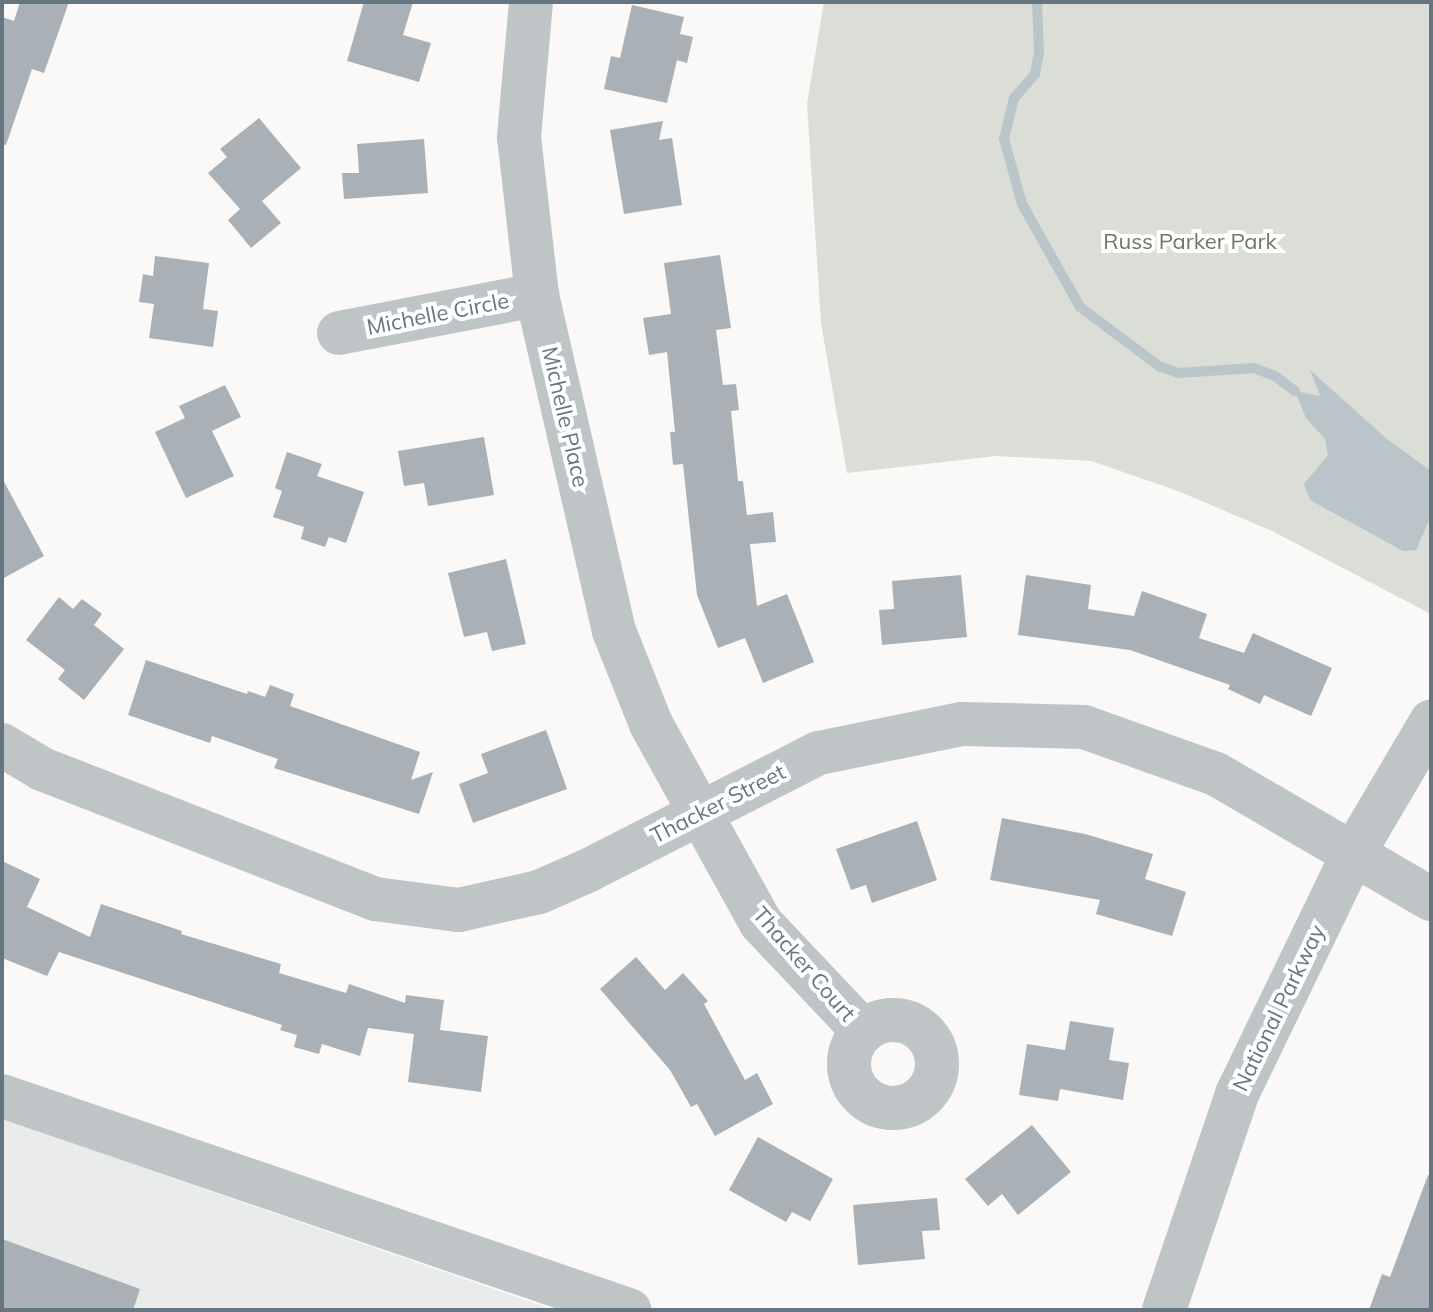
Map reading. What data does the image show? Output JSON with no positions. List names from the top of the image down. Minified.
{"streets":{"street":["Michelle Circle","Michelle Place","Thacker Street","Thacker Court","National Parkway"]},"crossings":[["Michelle Circle","Michelle Place"],["Michelle Place","Thacker Street"],["Michelle Place","Thacker Court"],["Thacker Street","Thacker Court"],["Thacker Street","National Parkway"]],"parks":["Russ Parker Park"]}
